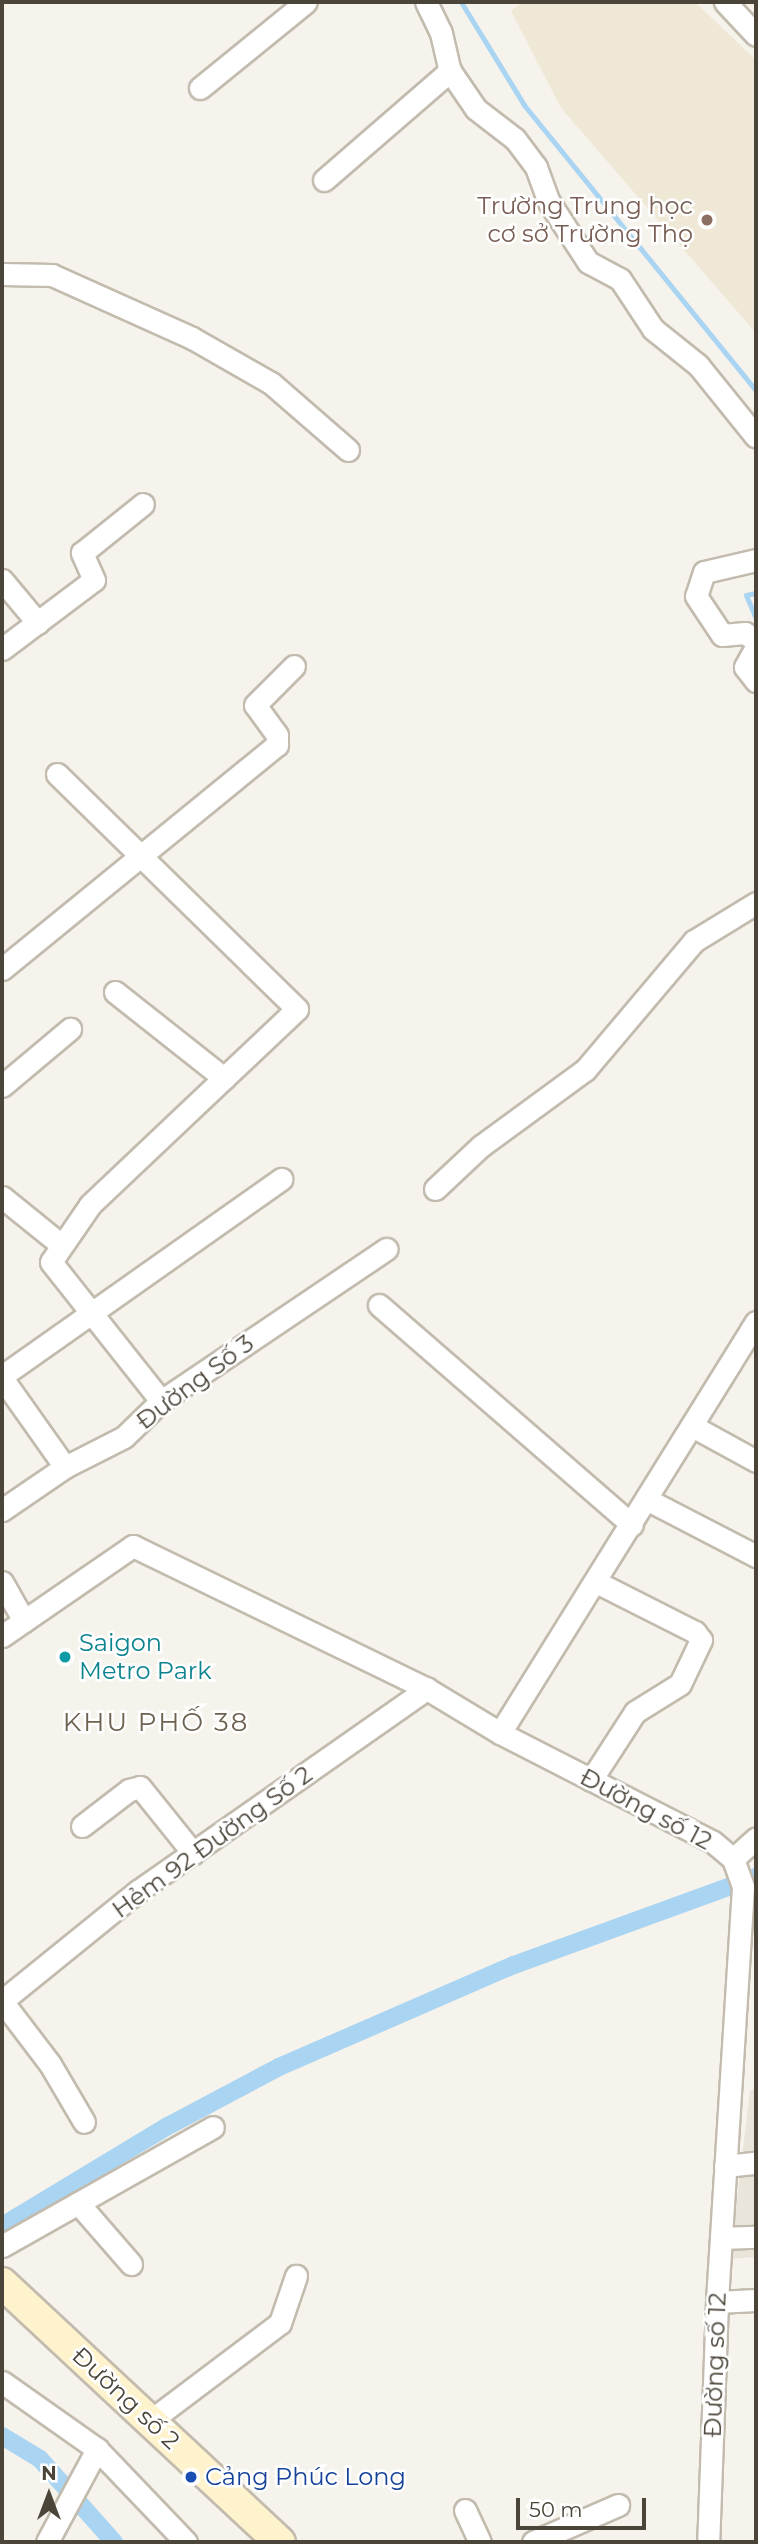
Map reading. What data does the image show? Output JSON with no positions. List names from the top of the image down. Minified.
{"streets":{"street":["Đường Số 3","Đường số 12","Hẻm 92 Đường Số 2","Đường số 2"]},"crossings":[["Đường số 12","Hẻm 92 Đường Số 2"]],"districts":["KHU PHỐ 38"],"places":["Trường Trung học cơ sở Trường Thọ","Saigon Metro Park","Cảng Phúc Long"],"scale_bar":"50 m","north":"top"}
